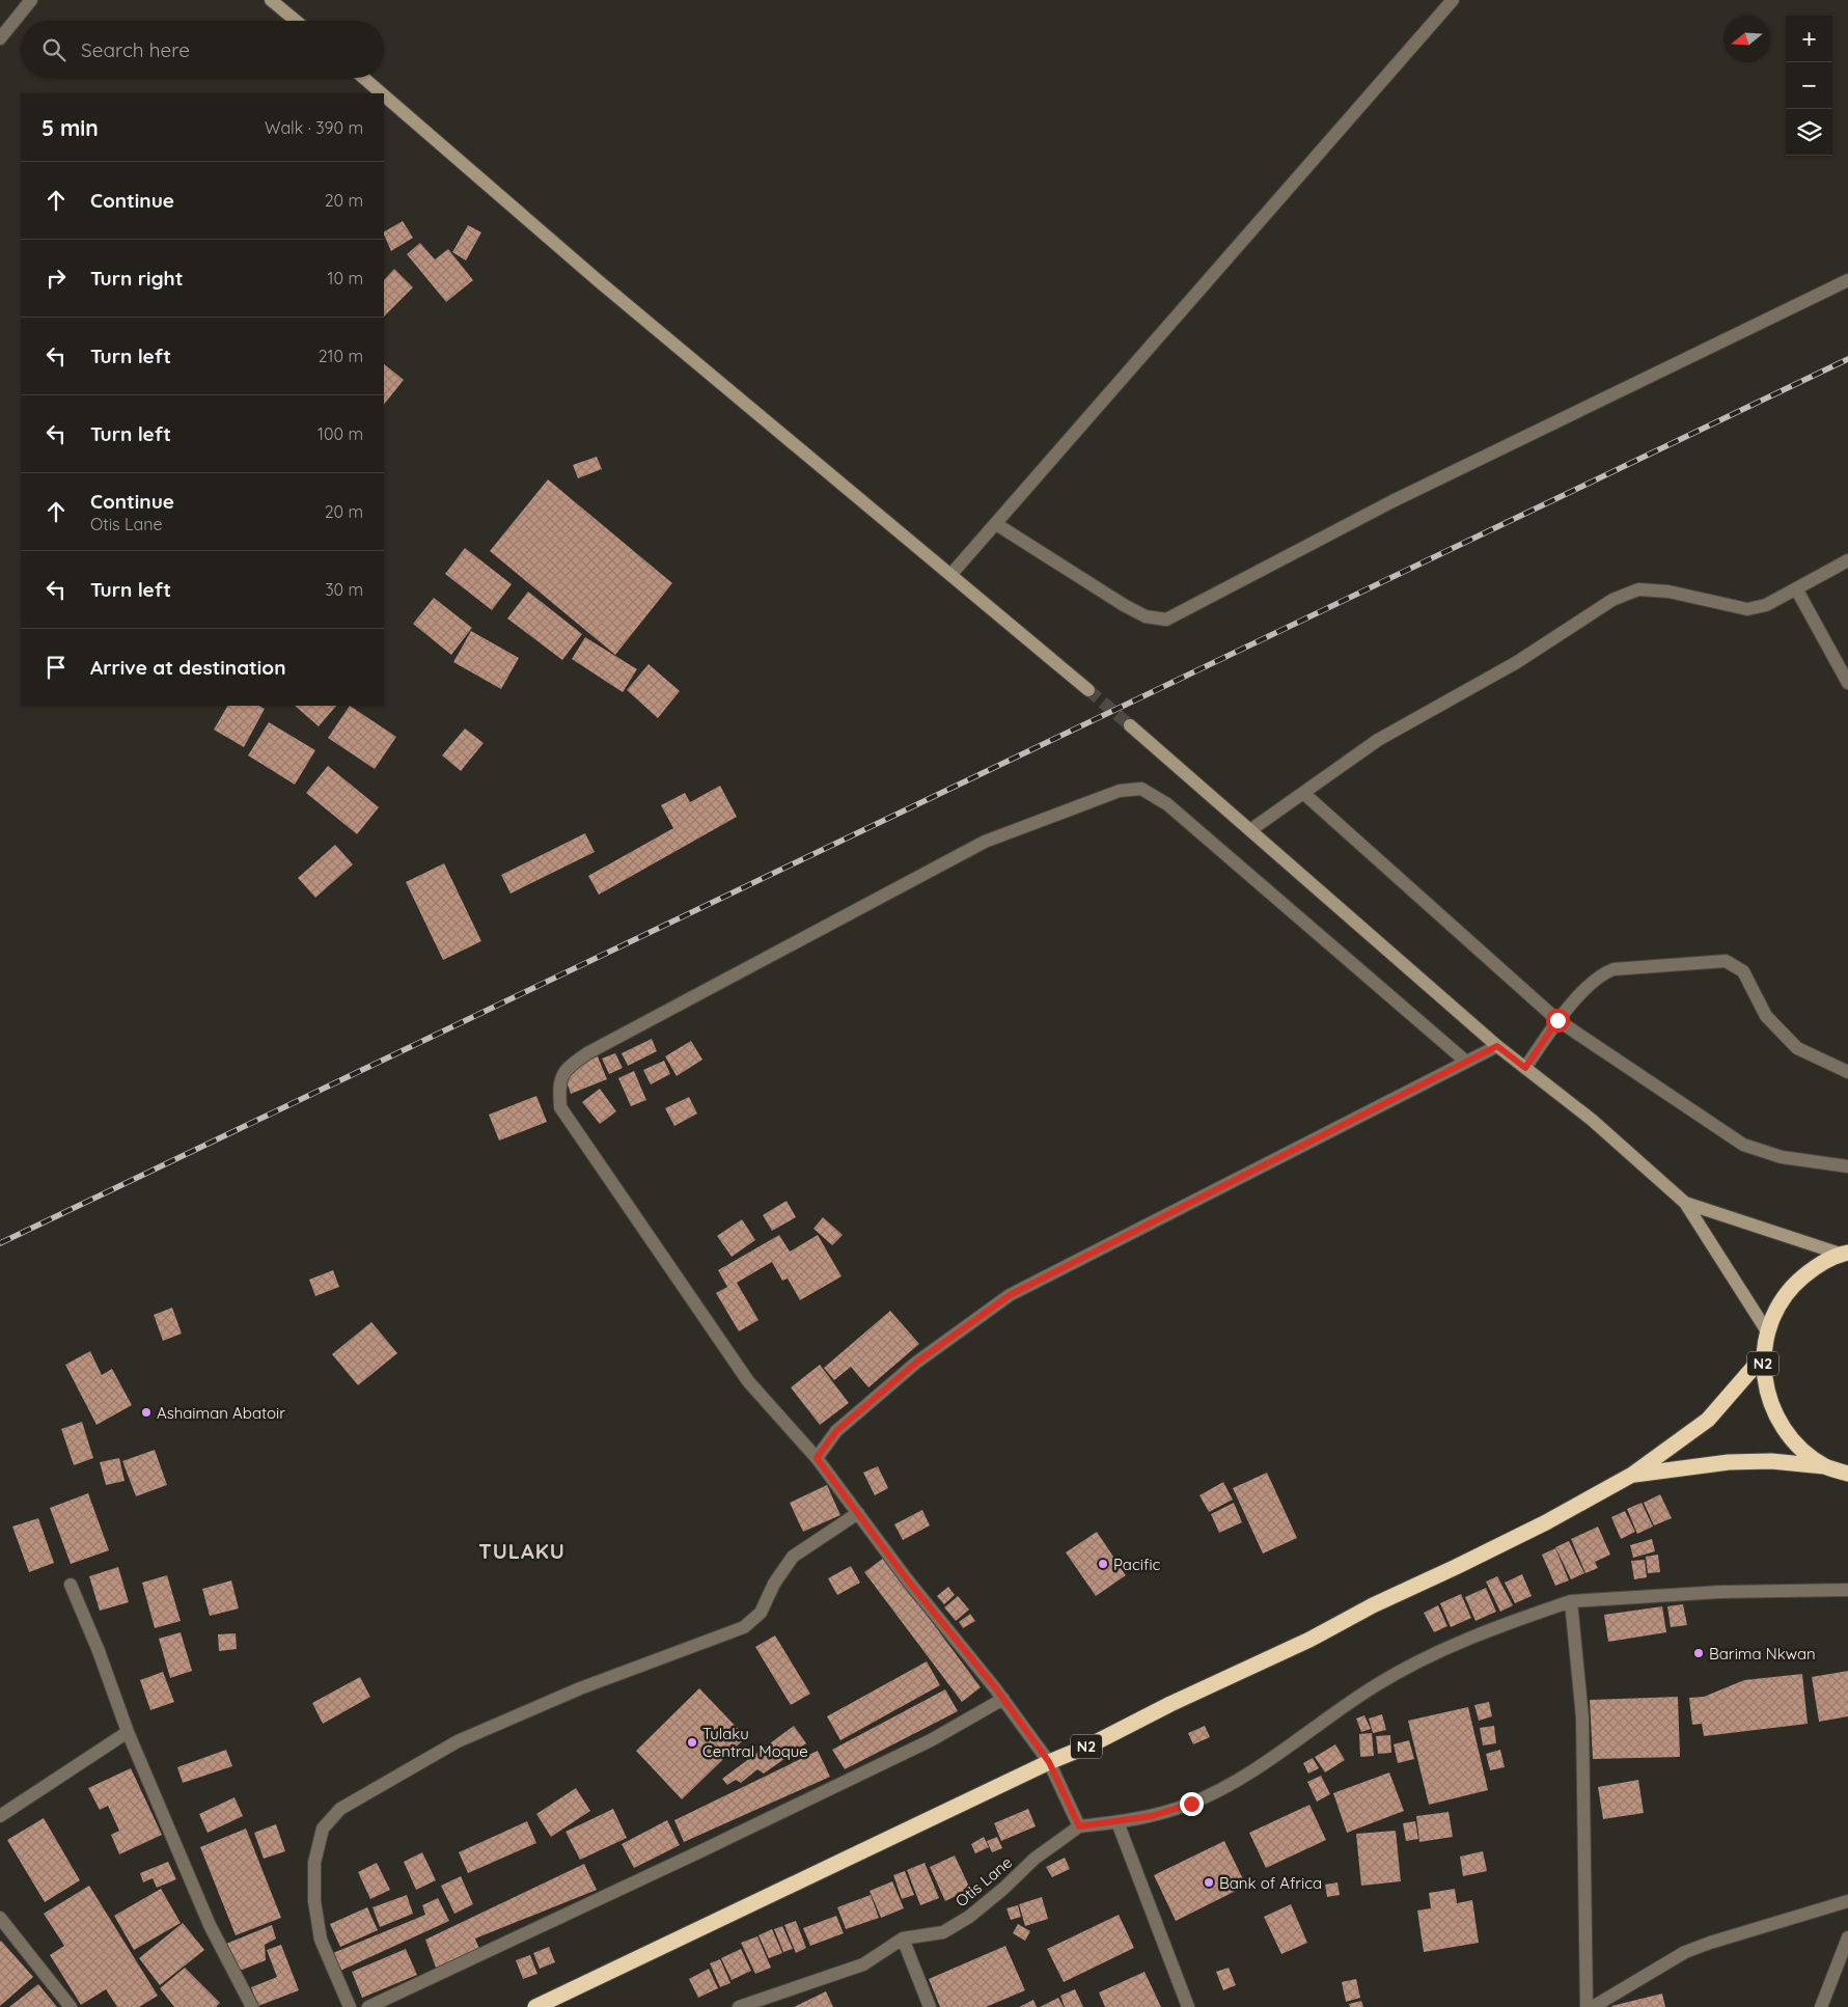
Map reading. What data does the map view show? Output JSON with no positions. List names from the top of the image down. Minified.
{"streets":{"highway":["N2"],"street":["Otis Lane"]},"districts":["TULAKU"],"places":["Ashaiman Abatoir","Pacific","Barima Nkwan","Tulaku Central Moque","Bank of Africa"],"north":"left","page":{"map_buttons":["+","−"],"search":"Search here","heading":["5 min","Walk · 390 m"],"list":[["Continue","20 m"],["Turn right","10 m"],["Turn left","210 m"],["Turn left","100 m"],["Continue","Otis Lane","20 m"],["Turn left","30 m"],"Arrive at destination"]}}
